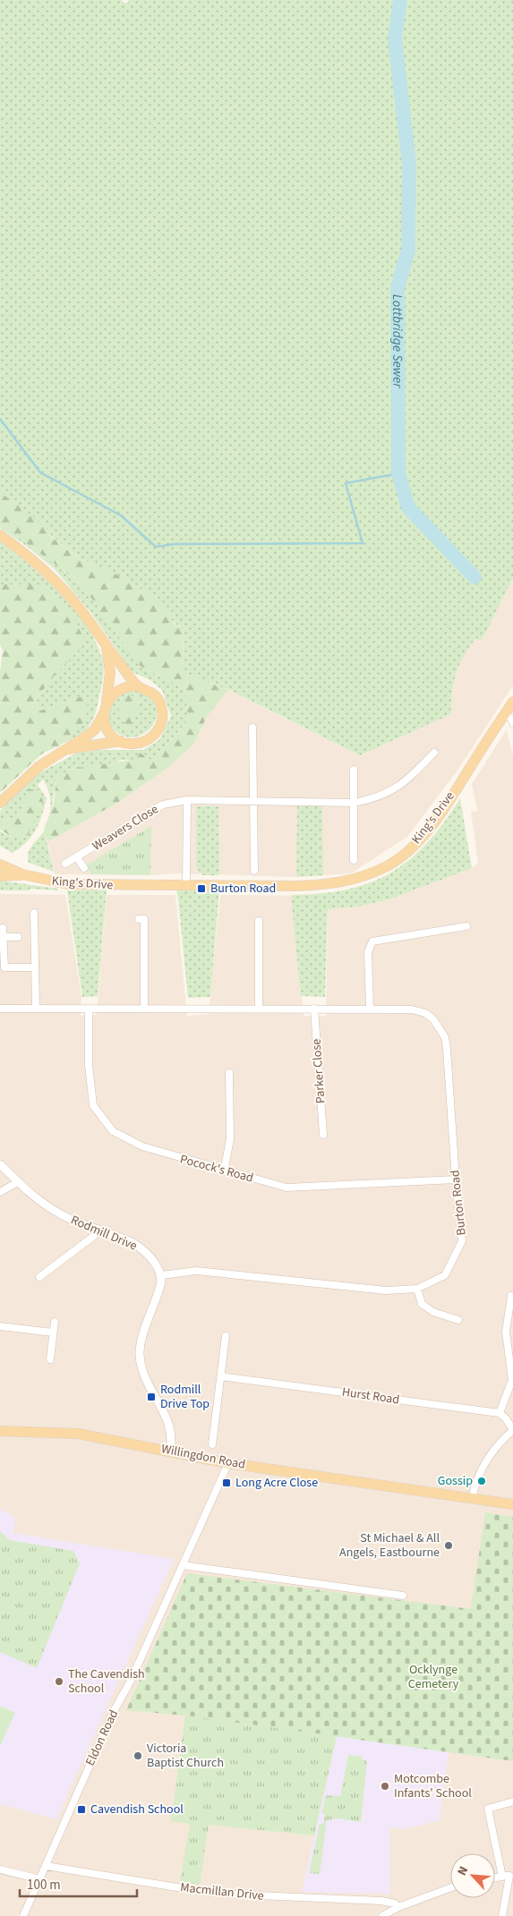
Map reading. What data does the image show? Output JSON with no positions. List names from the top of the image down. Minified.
{"streets":{"main road":["King's Drive","Willingdon Road"],"street":["Weavers Close","Parker Close","Pocock's Road","Burton Road","Rodmill Drive","Hurst Road","Eldon Road","Macmillan Drive"]},"crossings":[["Parker Close","Burton Road"],["Pocock's Road","Burton Road"],["Burton Road","Rodmill Drive"],["Willingdon Road","Eldon Road"],["Eldon Road","Macmillan Drive"]],"water":["Lottbridge Sewer"],"parks":["Ocklynge Cemetery"],"places":{"transit":["Burton Road","Rodmill Drive Top","Long Acre Close","Cavendish School"],"other":["Gossip","St Michael & All Angels, Eastbourne","The Cavendish School","Victoria Baptist Church","Motcombe Infants' School"]},"scale_bar":"100 m","north":"top left"}
